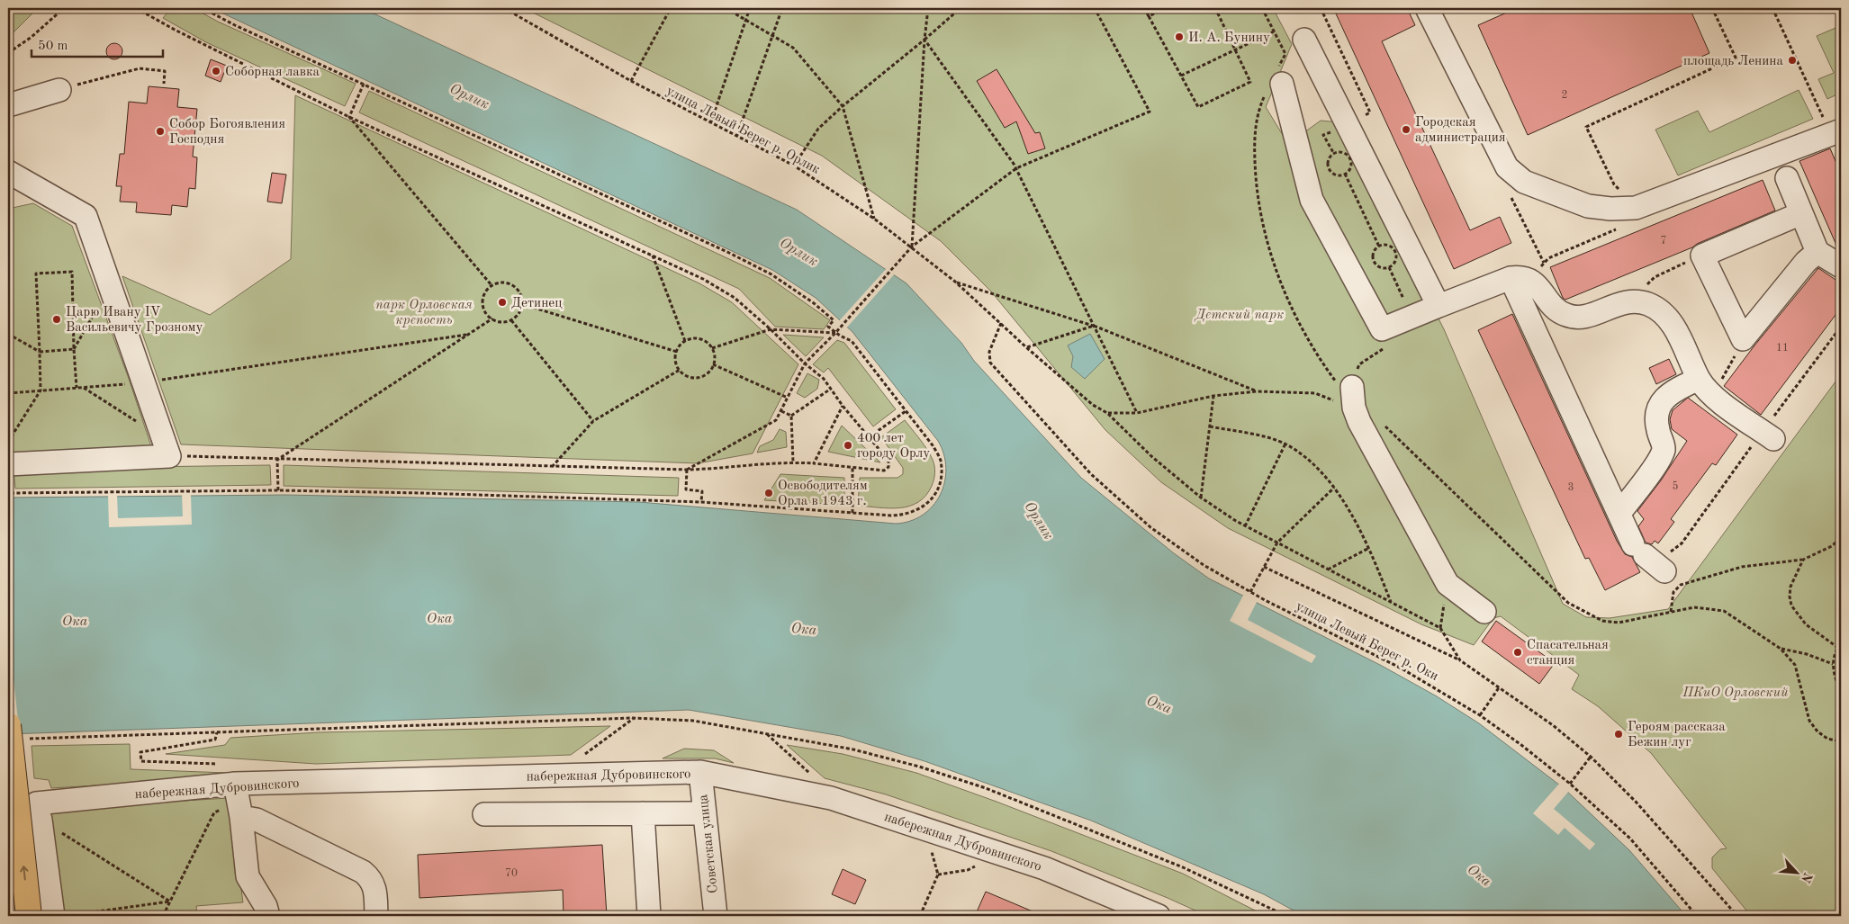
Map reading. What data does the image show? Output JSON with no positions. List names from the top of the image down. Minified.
{"streets":{"street":["набережная Дубровинского","Советская улица"],"path":["улица Левый Берег р. Орлик","улица Левый Берег р. Оки"]},"crossings":[["улица Левый Берег р. Орлик","улица Левый Берег р. Оки"],["набережная Дубровинского","Советская улица"]],"water":["Орлик","Ока"],"parks":["парк Орловская крепость","Детский парк","ПКиО Орловский"],"places":["И. А. Бунину","площадь Ленина","Соборная лавка","Городская администрация","Собор Богоявления Господня","Детинец","Царю Ивану IV Васильевичу Грозному","400 лет городу Орлу","Освободителям Орла в 1943 г.","Спасательная станция","Героям рассказа Бежин луг"],"house_numbers":["2","7","11","5","3","70"],"scale_bar":"50 m","north":"bottom right"}
